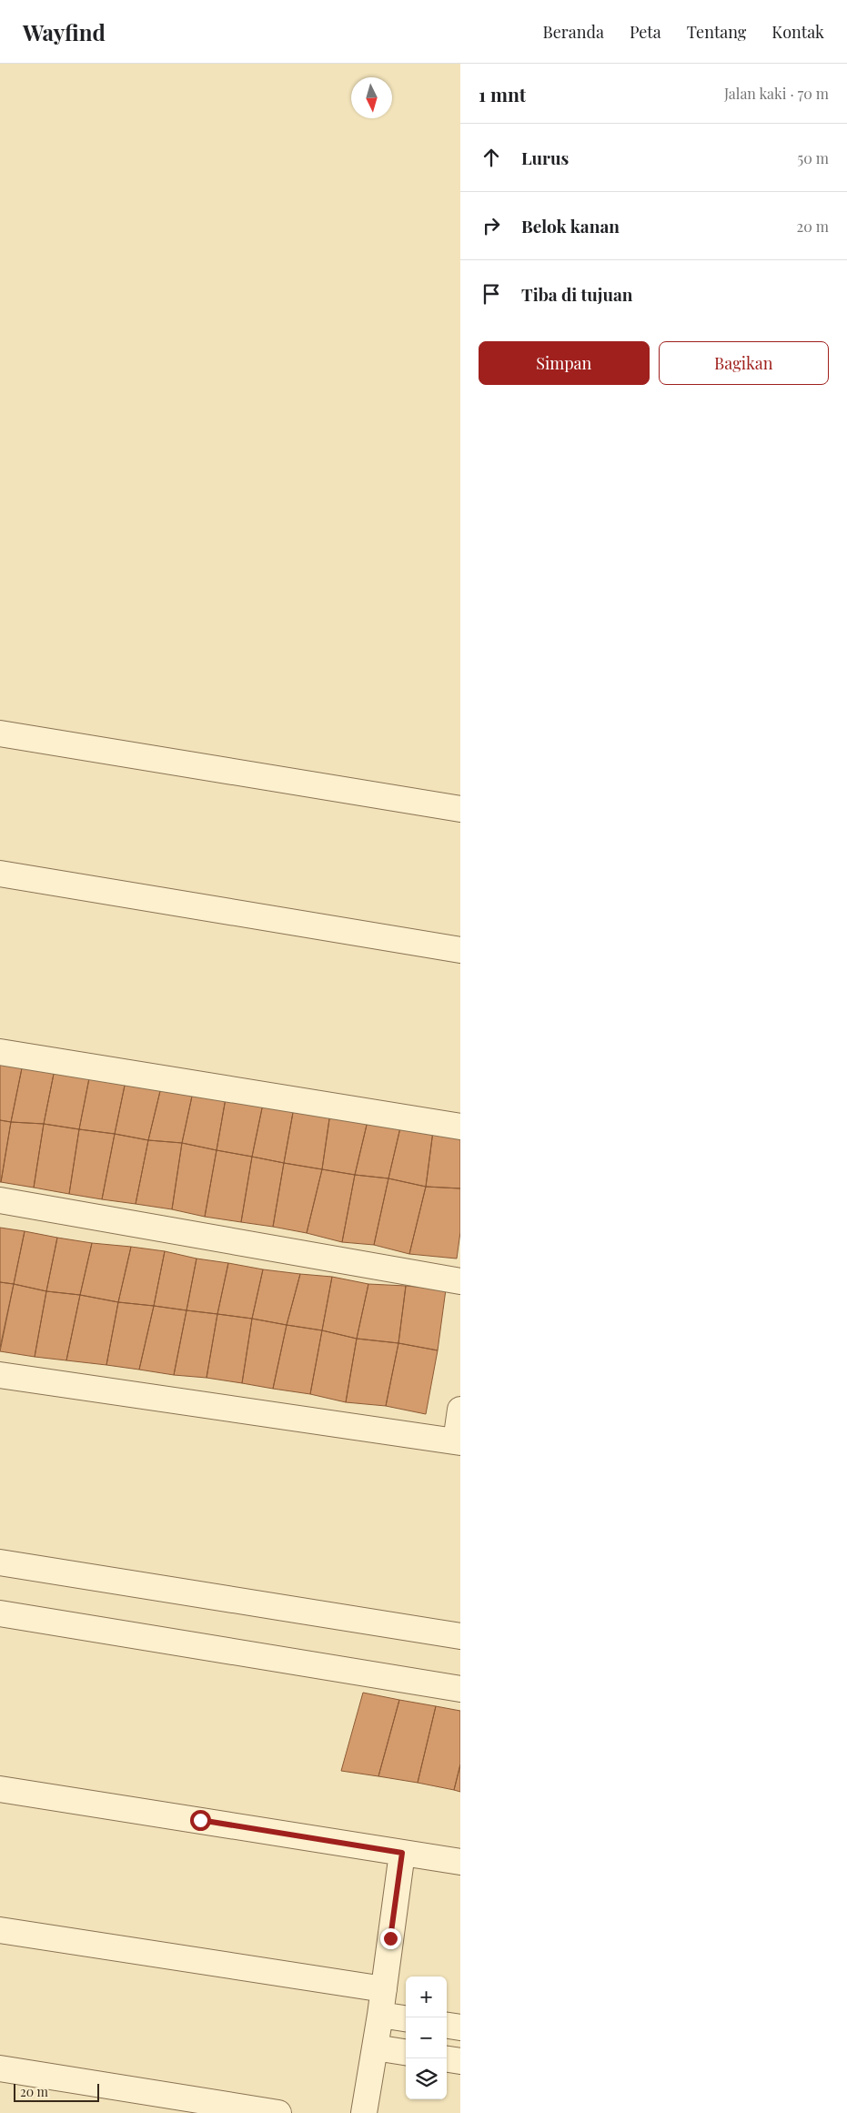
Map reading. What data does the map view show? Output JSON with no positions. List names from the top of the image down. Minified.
{"scale_bar":"20 m","north":"bottom","page":{"header":"Wayfind","nav":["Beranda","Peta","Tentang","Kontak"],"heading":["1 mnt","Jalan kaki · 70 m"],"list":[["Lurus","50 m"],["Belok kanan","20 m"],"Tiba di tujuan"],"buttons":["Simpan","Bagikan"],"map_buttons":["+","−"],"scale":"20 m"}}
